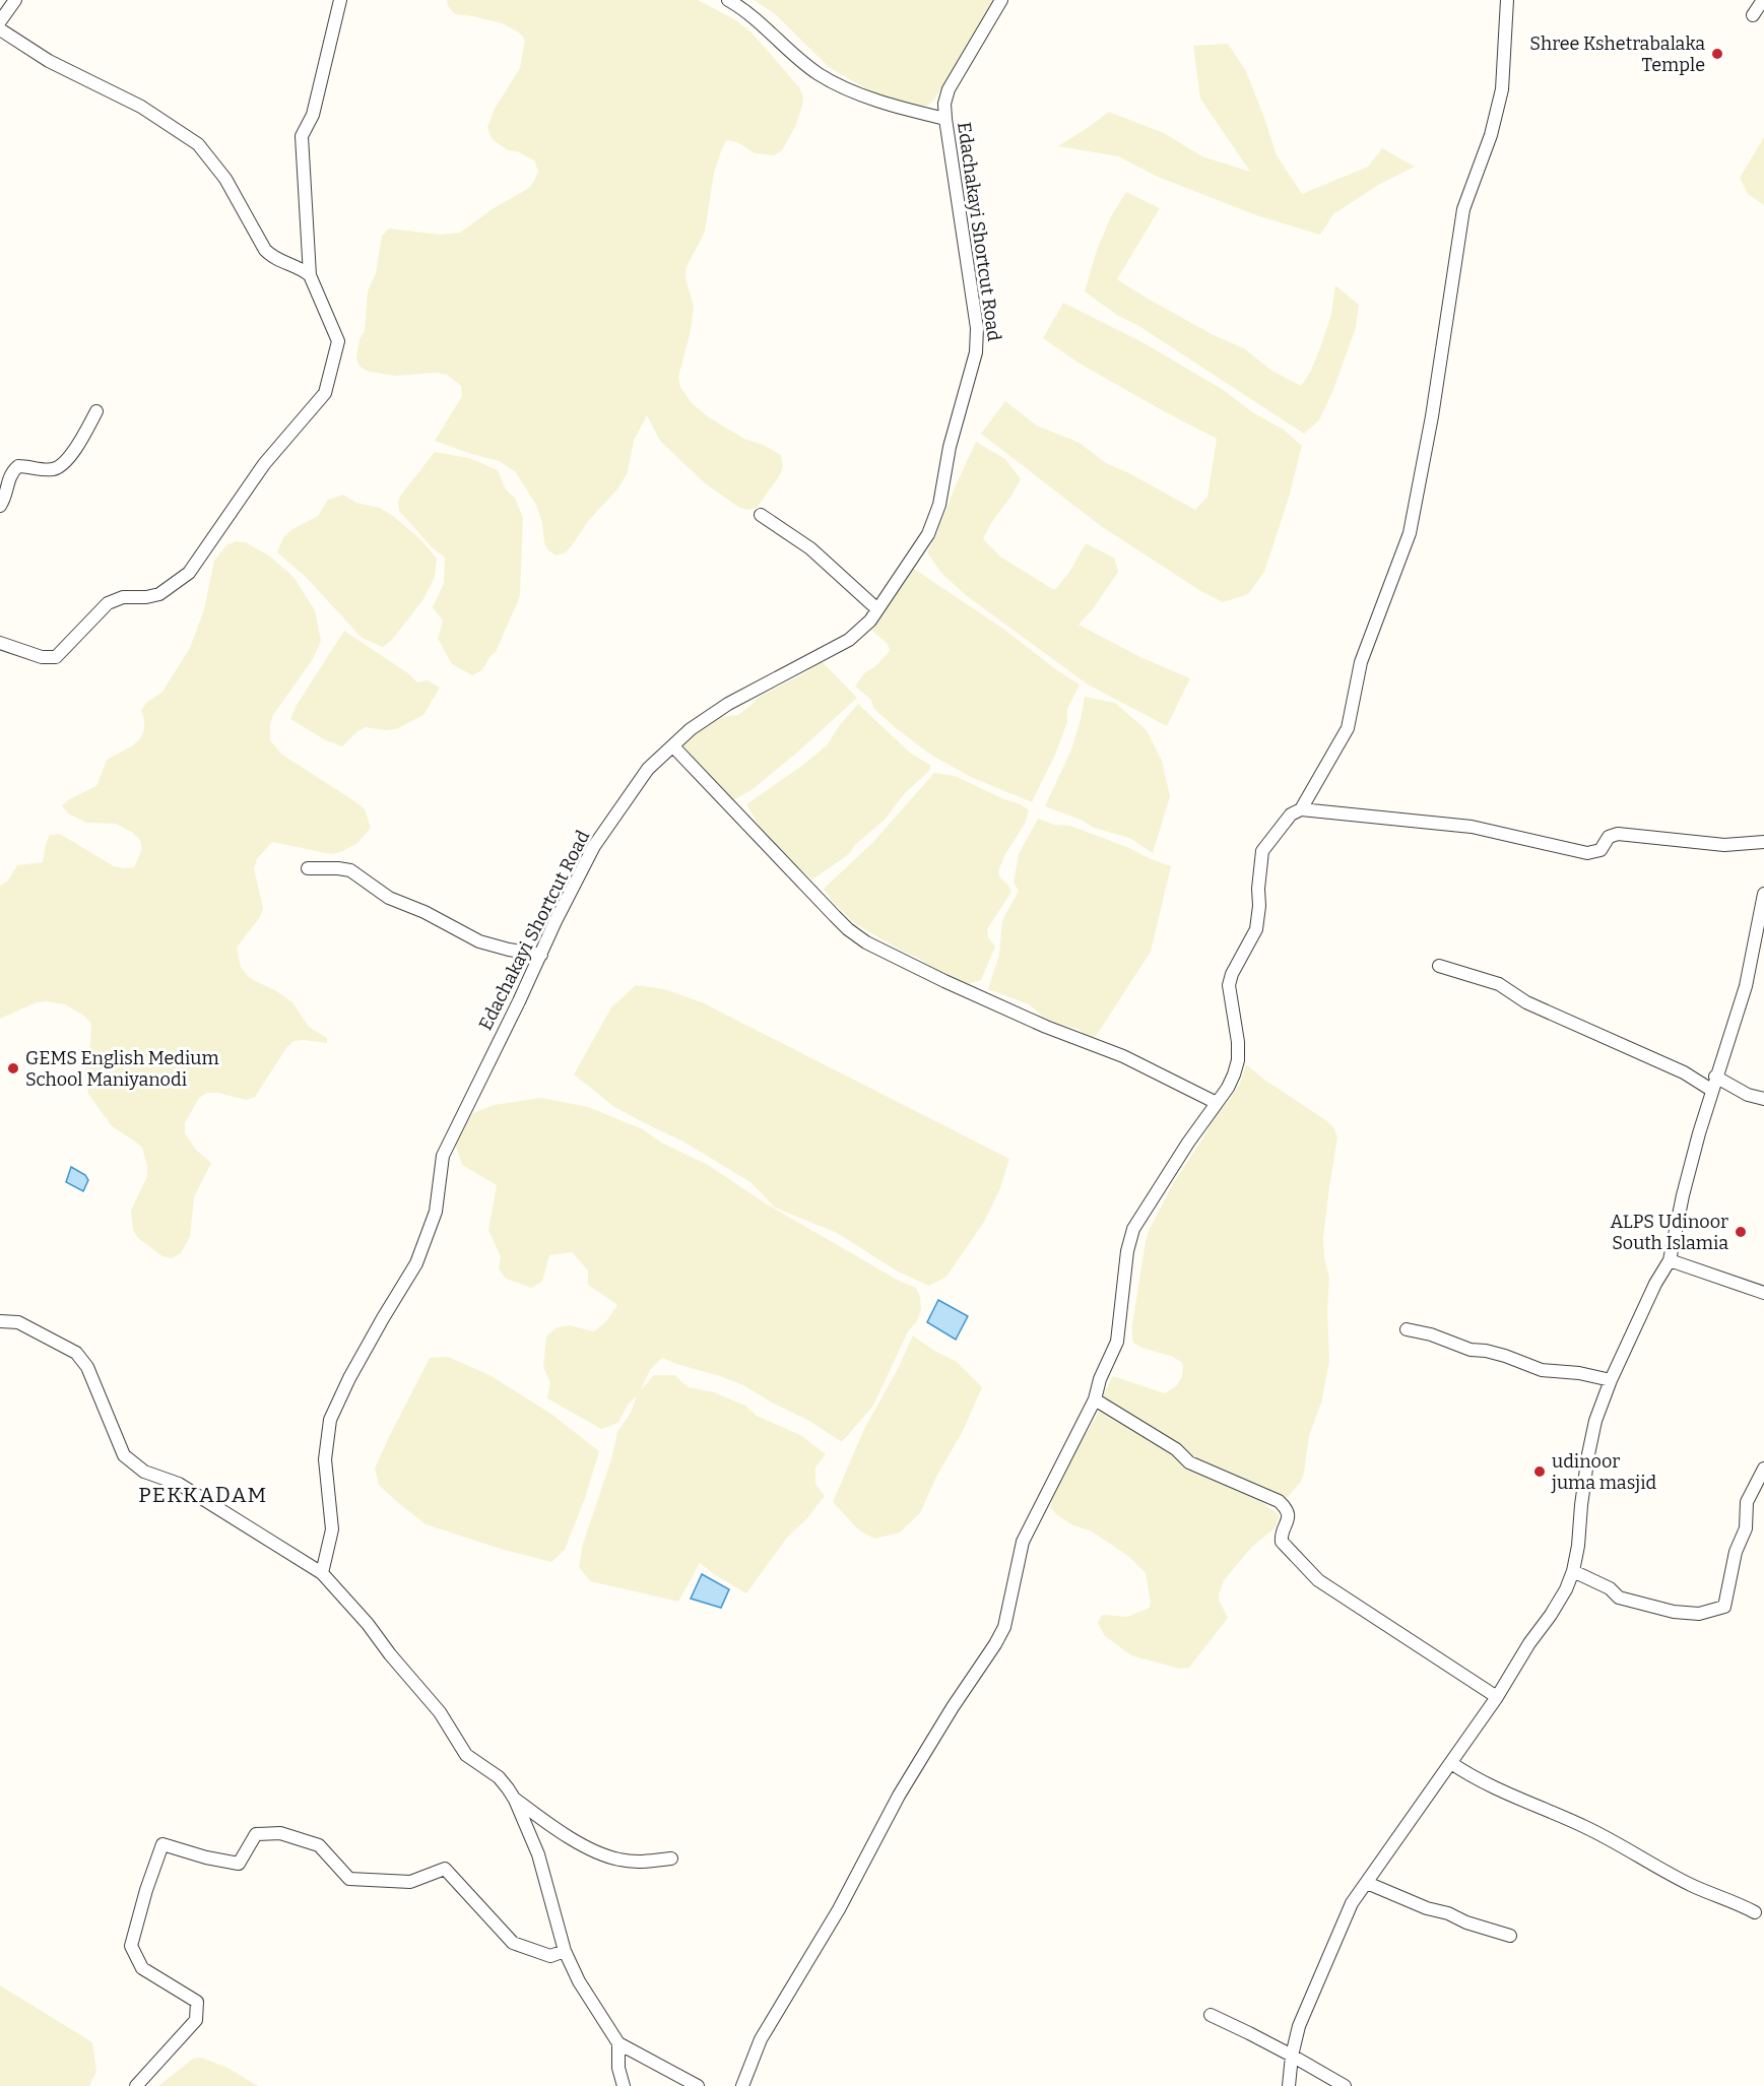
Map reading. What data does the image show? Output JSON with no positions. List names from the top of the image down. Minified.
{"streets":{"street":["Edachakayi Shortcut Road"]},"districts":["PEKKADAM"],"places":["Shree Kshetrabalaka Temple","GEMS English Medium School Maniyanodi","ALPS Udinoor South Islamia","udinoor juma masjid"]}
